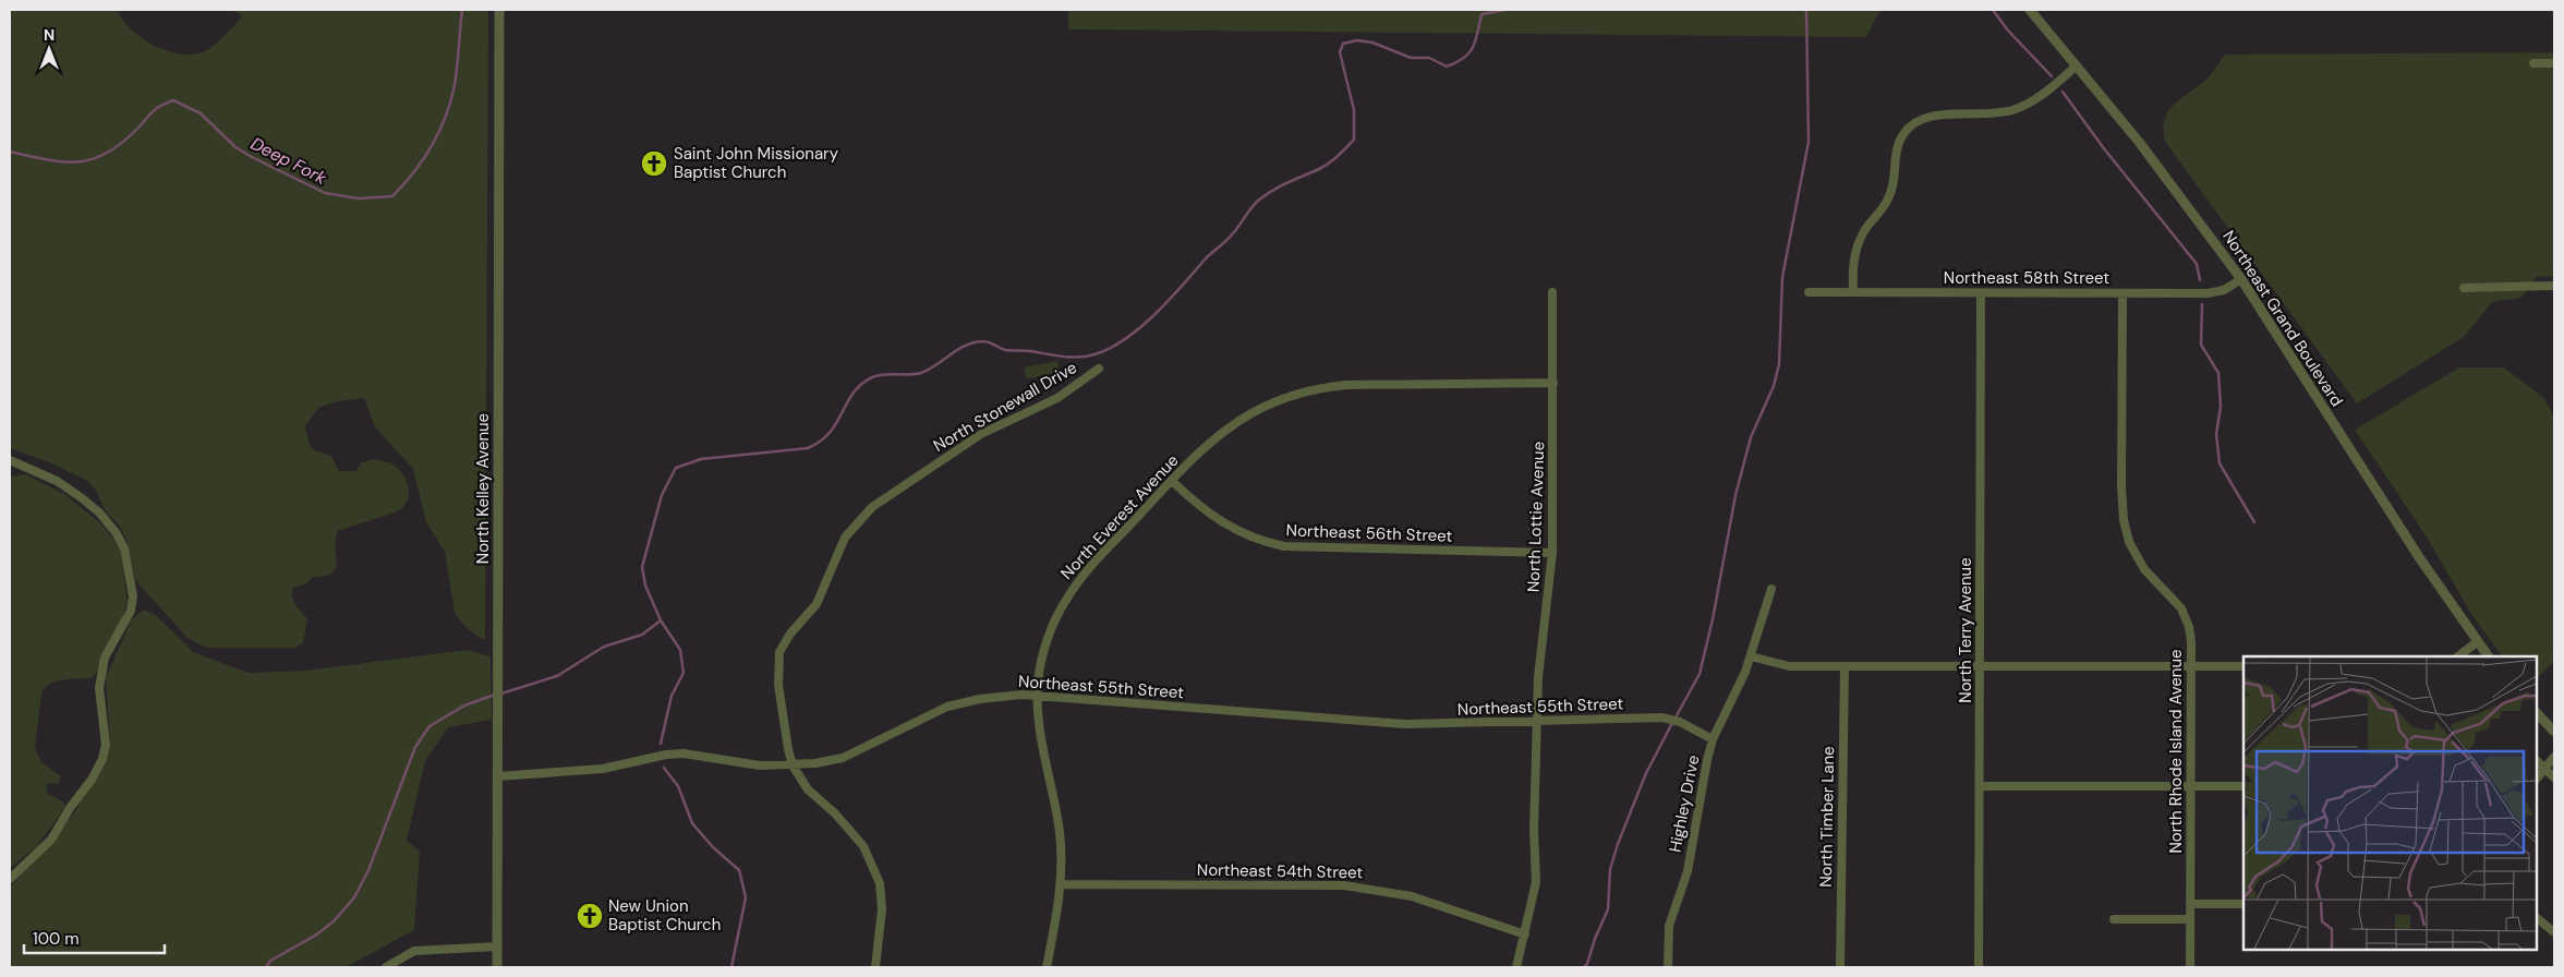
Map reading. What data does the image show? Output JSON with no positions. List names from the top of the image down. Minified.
{"streets":{"street":["Northeast 58th Street","Northeast Grand Boulevard","North Stonewall Drive","North Kelley Avenue","North Everest Avenue","North Lottie Avenue","Northeast 56th Street","North Terry Avenue","Northeast 55th Street","North Rhode Island Avenue","Highley Drive","North Timber Lane","Northeast 54th Street"]},"crossings":[["Northeast 58th Street","Northeast Grand Boulevard"],["Northeast 58th Street","North Terry Avenue"],["Northeast 58th Street","North Rhode Island Avenue"],["North Stonewall Drive","Northeast 55th Street"],["North Kelley Avenue","Northeast 55th Street"],["North Everest Avenue","North Lottie Avenue"],["North Everest Avenue","Northeast 56th Street"],["North Everest Avenue","Northeast 55th Street"],["North Everest Avenue","Northeast 54th Street"],["North Lottie Avenue","Northeast 56th Street"],["North Lottie Avenue","Northeast 55th Street"],["North Lottie Avenue","Northeast 54th Street"],["Northeast 55th Street","Highley Drive"]],"water":["Deep Fork"],"places":{"church":["Saint John Missionary Baptist Church","New Union Baptist Church"]},"scale_bar":"100 m","north":"top"}
